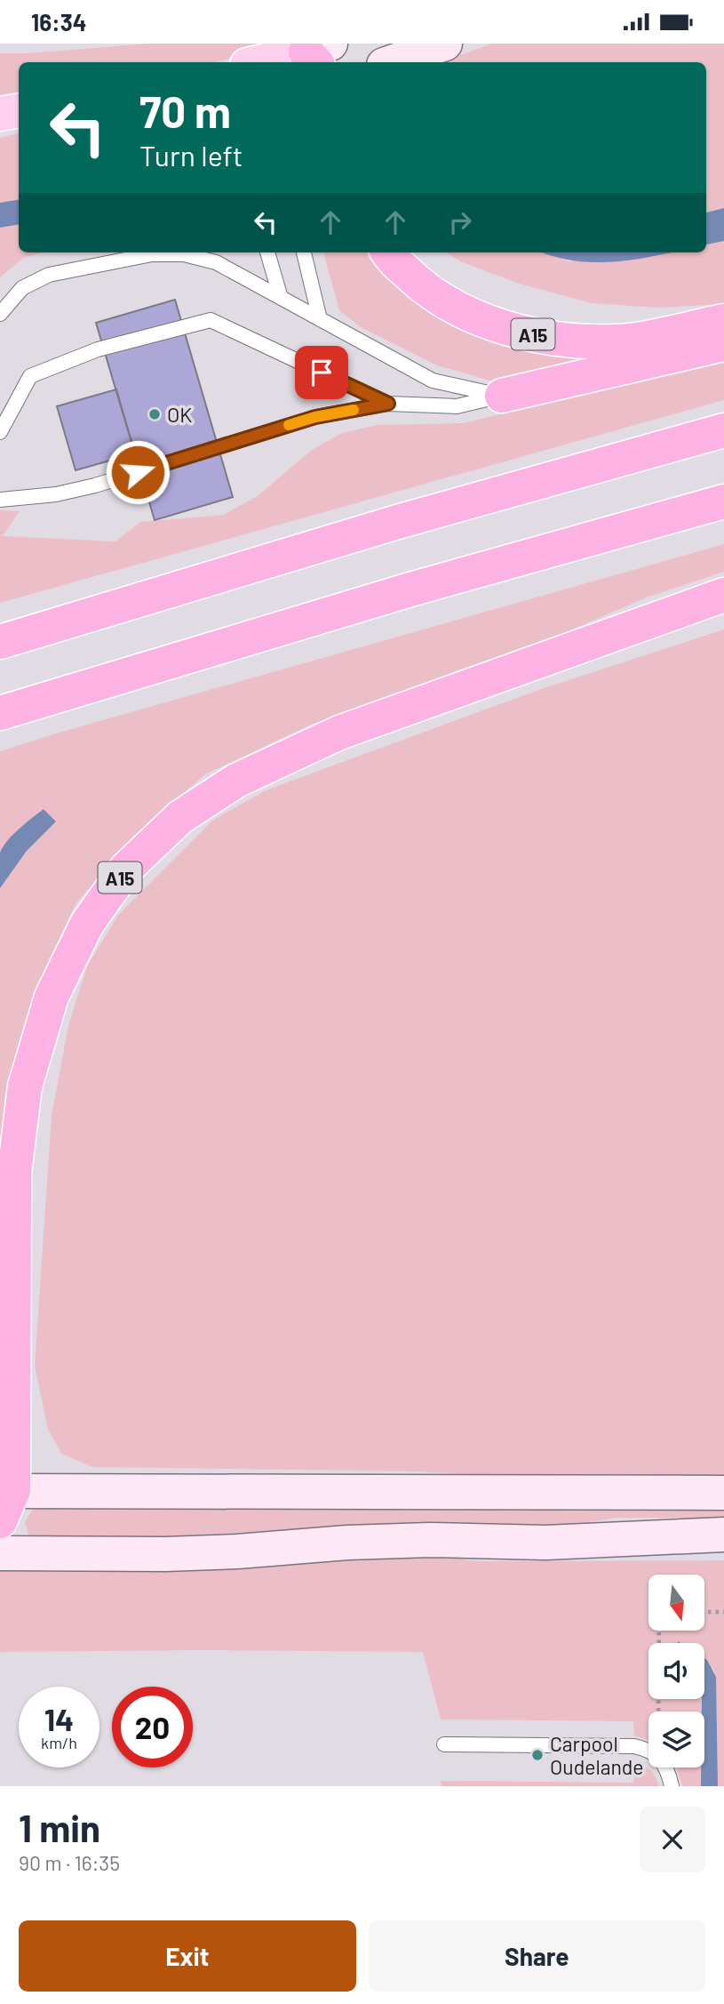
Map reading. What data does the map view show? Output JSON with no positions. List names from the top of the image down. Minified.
{"streets":{"highway":["A15"]},"places":["OK","Carpool Oudelande"],"north":"bottom","page":{"status":"16:34","turn":["70 m","Turn left"],"speed":"14 km/h","limit":"20","heading":["1 min","90 m · 16:35"],"buttons":["Exit","Share"]}}
